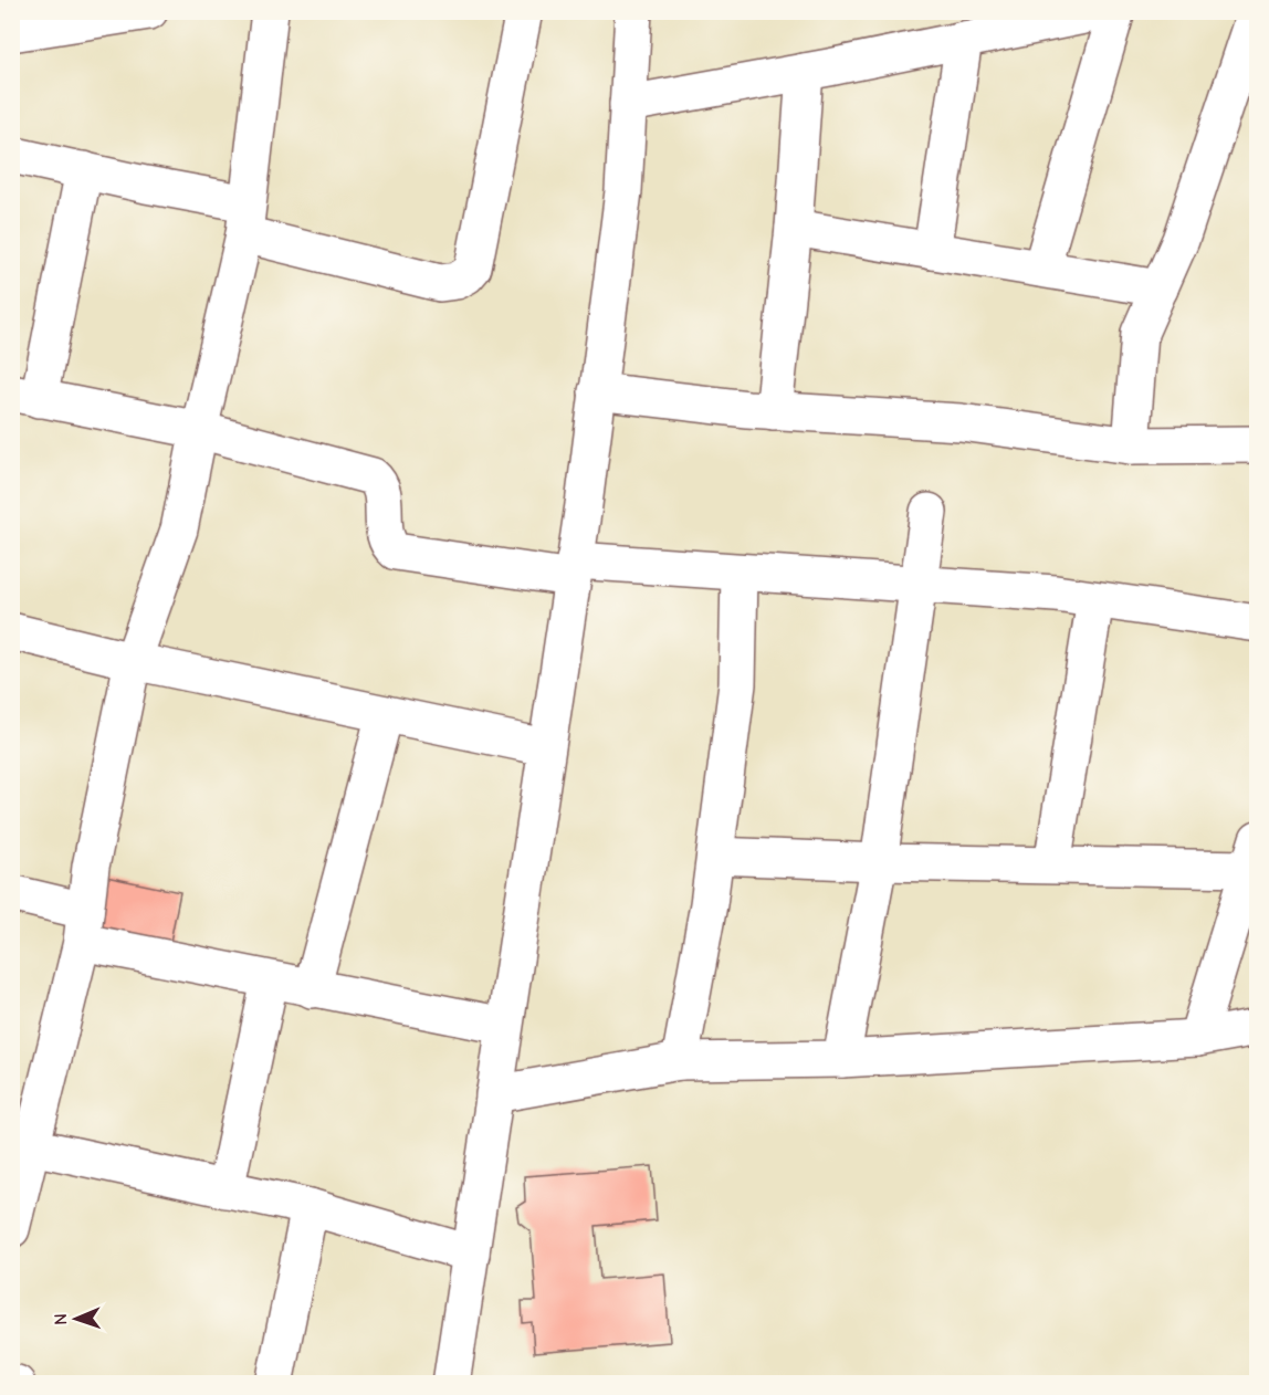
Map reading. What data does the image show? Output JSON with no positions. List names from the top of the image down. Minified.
{"north":"left"}
